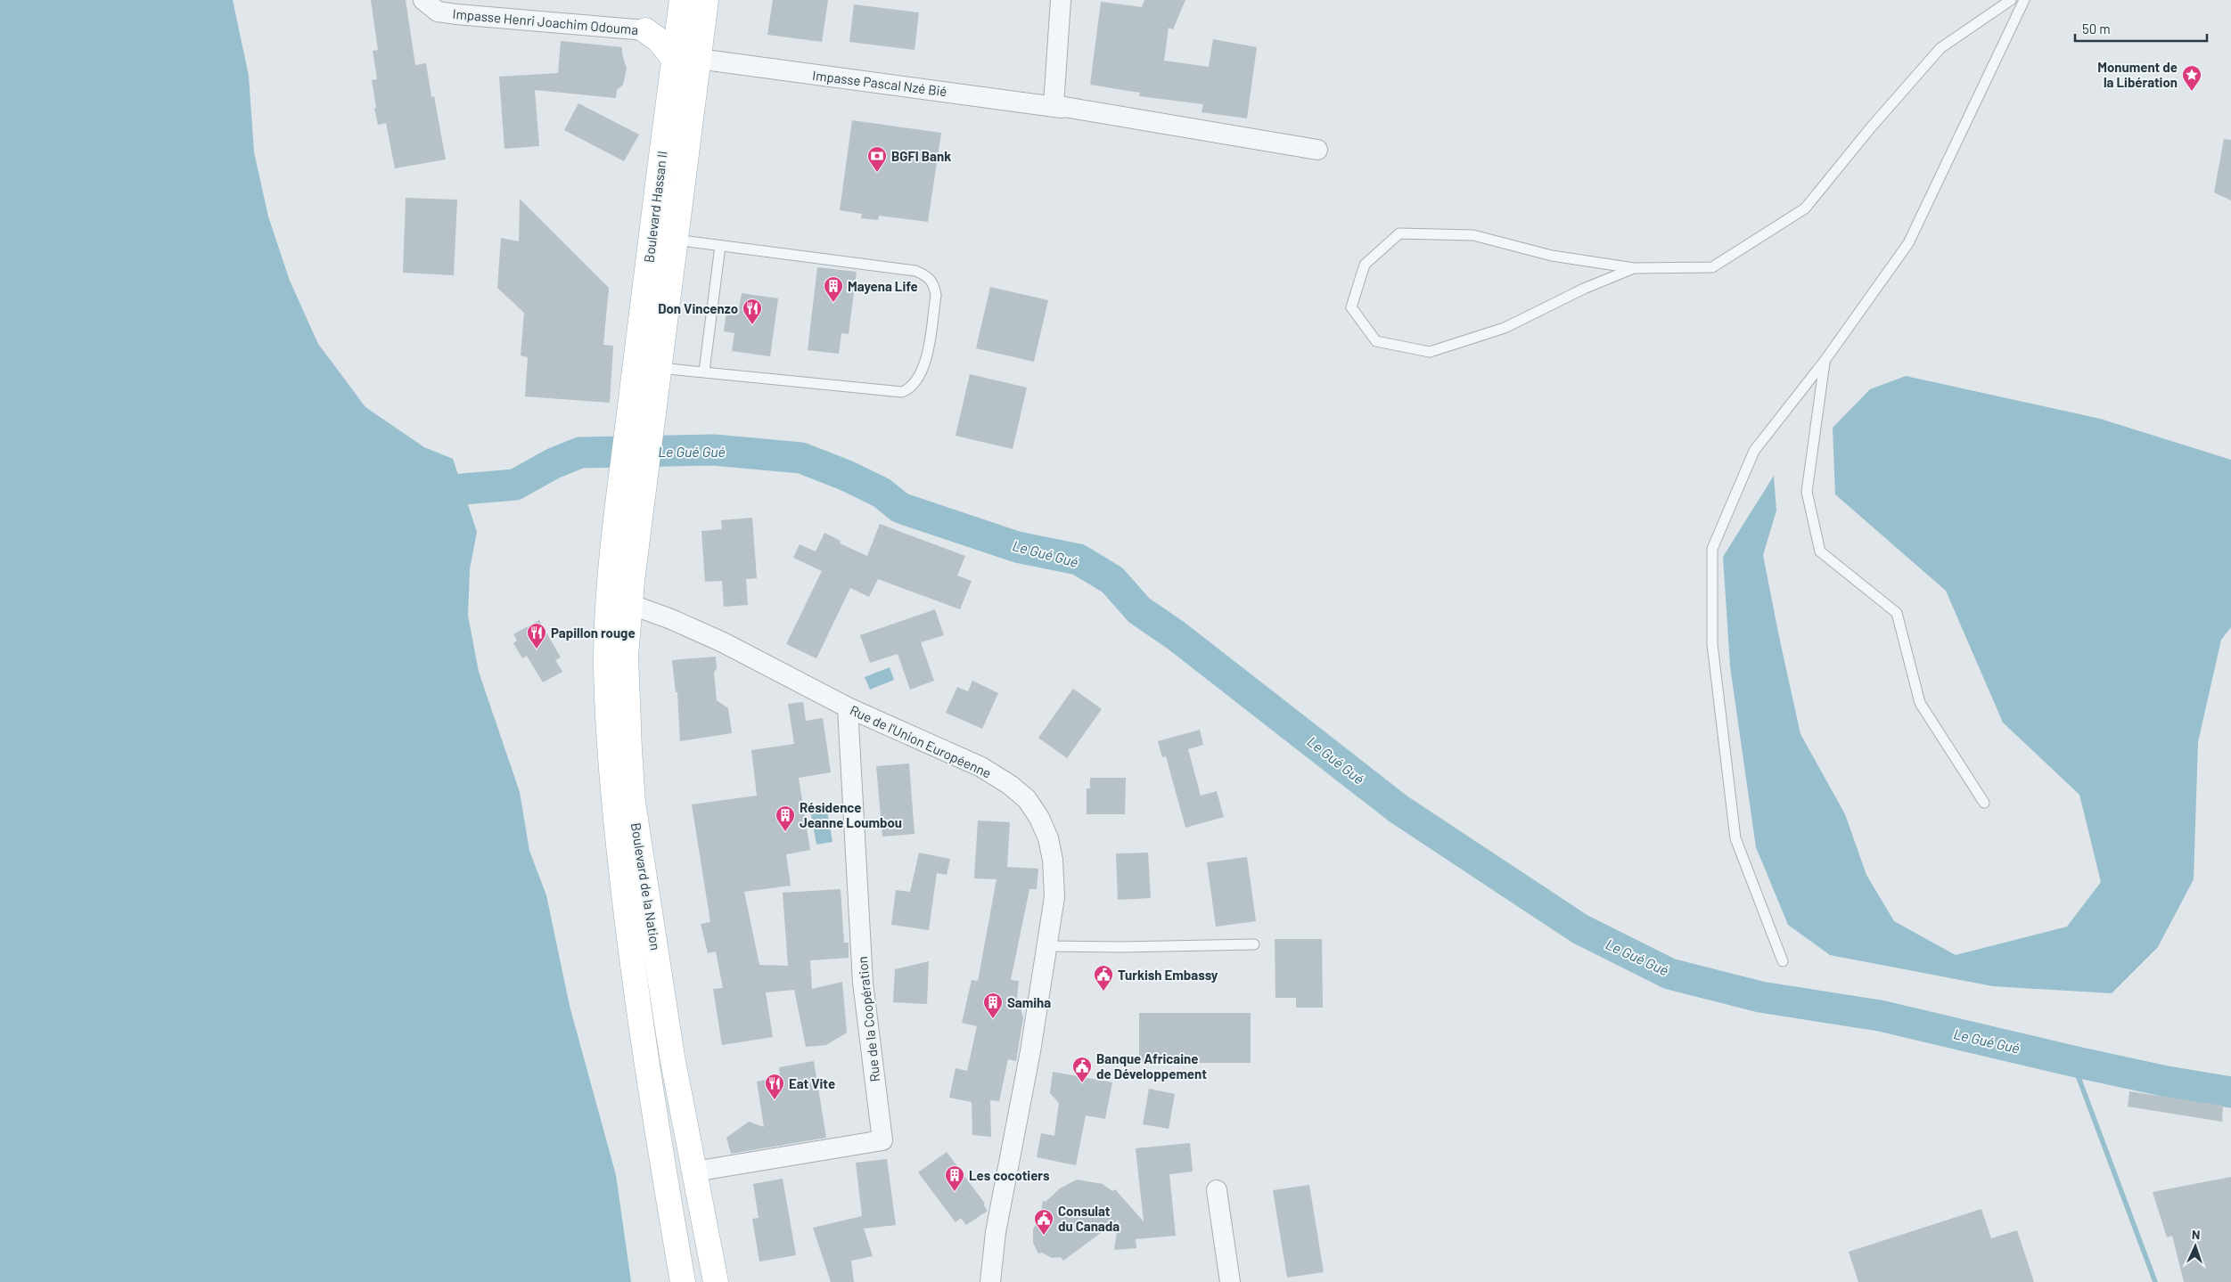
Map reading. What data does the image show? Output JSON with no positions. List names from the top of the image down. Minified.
{"streets":{"main road":["Boulevard Hassan II","Boulevard de la Nation"],"street":["Impasse Henri Joachim Odouma","Impasse Pascal Nzé Bié","Rue de l'Union Européenne","Rue de la Coopération"]},"crossings":[["Impasse Pascal Nzé Bié","Boulevard Hassan II"],["Boulevard Hassan II","Boulevard de la Nation"],["Rue de l'Union Européenne","Boulevard de la Nation"],["Rue de l'Union Européenne","Rue de la Coopération"],["Boulevard de la Nation","Rue de la Coopération"]],"water":["Le Gué Gué"],"places":{"place":["Monument de la Libération"],"bank":["BGFI Bank"],"building":["Mayena Life","Résidence Jeanne Loumbou","Samiha","Les cocotiers"],"restaurant":["Don Vincenzo","Papillon rouge","Eat Vite"],"public building":["Turkish Embassy","Banque Africaine de Développement","Consulat du Canada"]},"scale_bar":"50 m","north":"top"}
